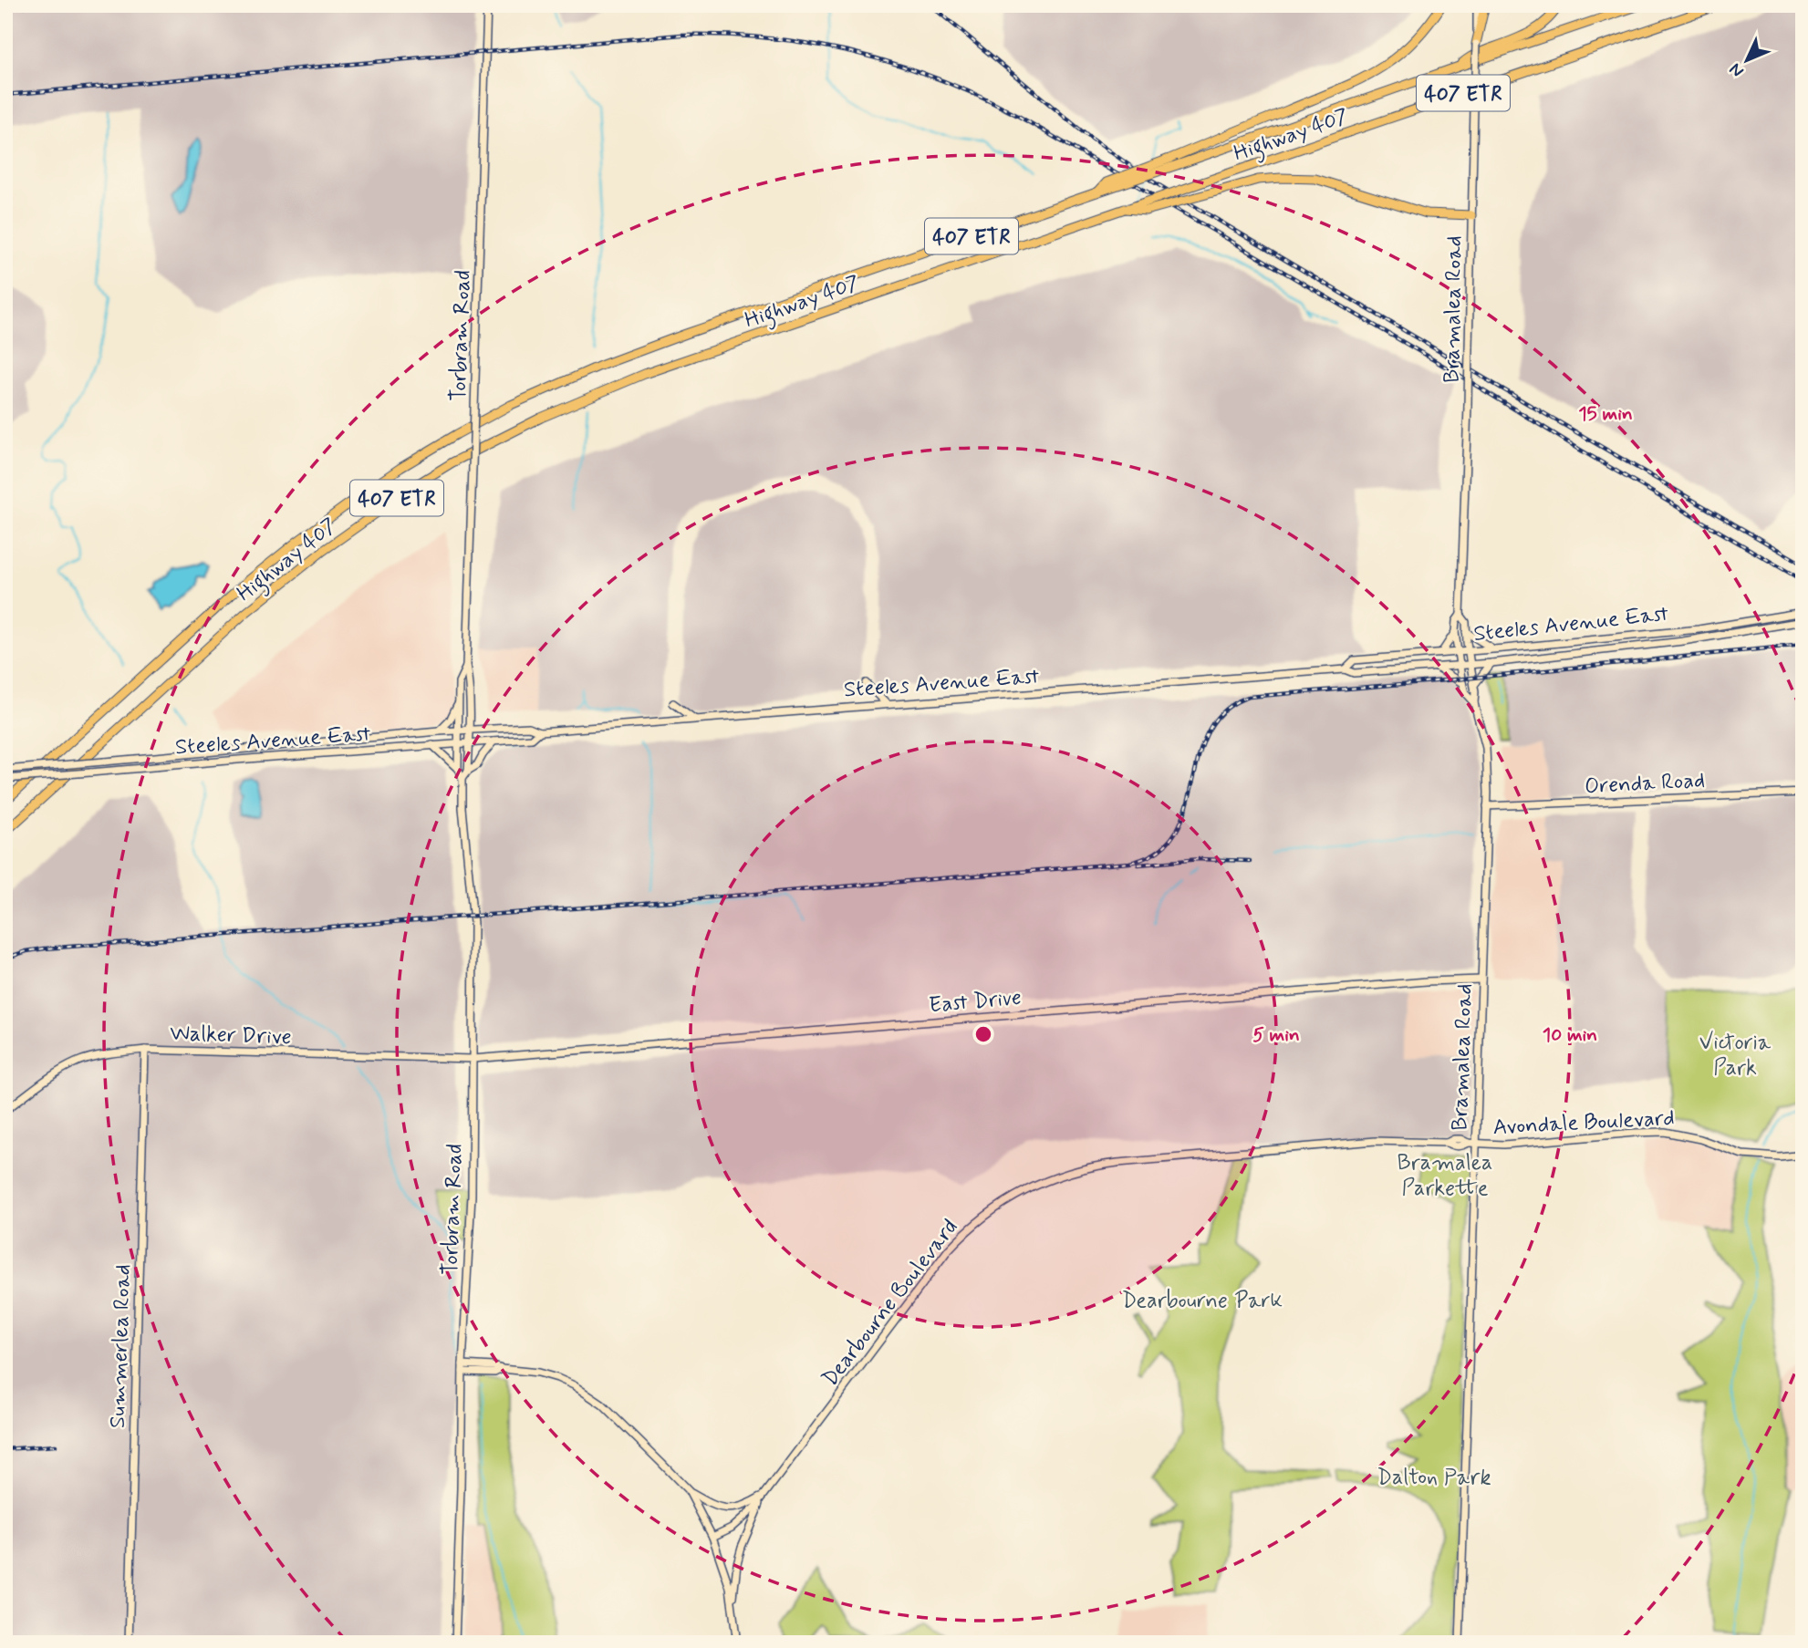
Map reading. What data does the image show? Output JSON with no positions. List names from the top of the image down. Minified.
{"streets":{"highway":["407 ETR","Highway 407"],"main road":["Bramalea Road","Torbram Road","Steeles Avenue East","Orenda Road","East Drive","Walker Drive","Avondale Boulevard","Dearbourne Boulevard","Summerlea Road"]},"crossings":[["Bramalea Road","Steeles Avenue East"],["Bramalea Road","Orenda Road"],["Bramalea Road","East Drive"],["Bramalea Road","Avondale Boulevard"],["Bramalea Road","Dearbourne Boulevard"],["Torbram Road","Steeles Avenue East"],["Torbram Road","East Drive"],["Torbram Road","Walker Drive"],["East Drive","Walker Drive"],["Walker Drive","Summerlea Road"],["Avondale Boulevard","Dearbourne Boulevard"]],"parks":["Victoria Park","Bramalea Parkette","Dearbourne Park","Dalton Park"],"north":"bottom left","rings":["15 min","5 min","10 min"]}
